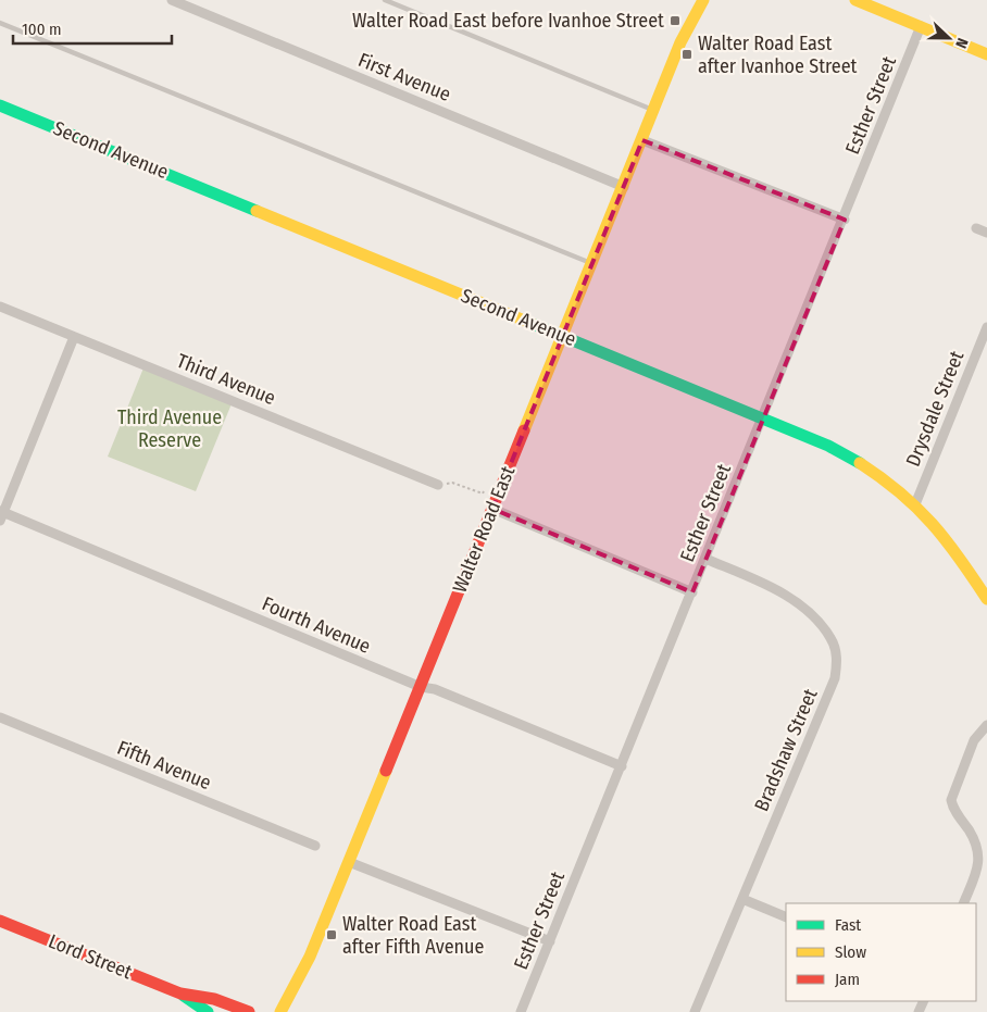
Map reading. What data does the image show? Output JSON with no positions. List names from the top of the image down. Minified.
{"streets":{"main road":["Second Avenue","Walter Road East","Lord Street"],"street":["First Avenue","Esther Street","Third Avenue","Drysdale Street","Fourth Avenue","Bradshaw Street","Fifth Avenue"]},"crossings":[["First Avenue","Walter Road East"],["Esther Street","Second Avenue"],["Esther Street","Fourth Avenue"],["Esther Street","Bradshaw Street"],["Second Avenue","Drysdale Street"],["Second Avenue","Walter Road East"],["Walter Road East","Fourth Avenue"]],"parks":["Third Avenue Reserve"],"places":{"transit":["Walter Road East before Ivanhoe Street","Walter Road East after Ivanhoe Street","Walter Road East after Fifth Avenue"]},"legend":["Fast","Slow","Jam"],"scale_bar":"100 m","north":"right"}
